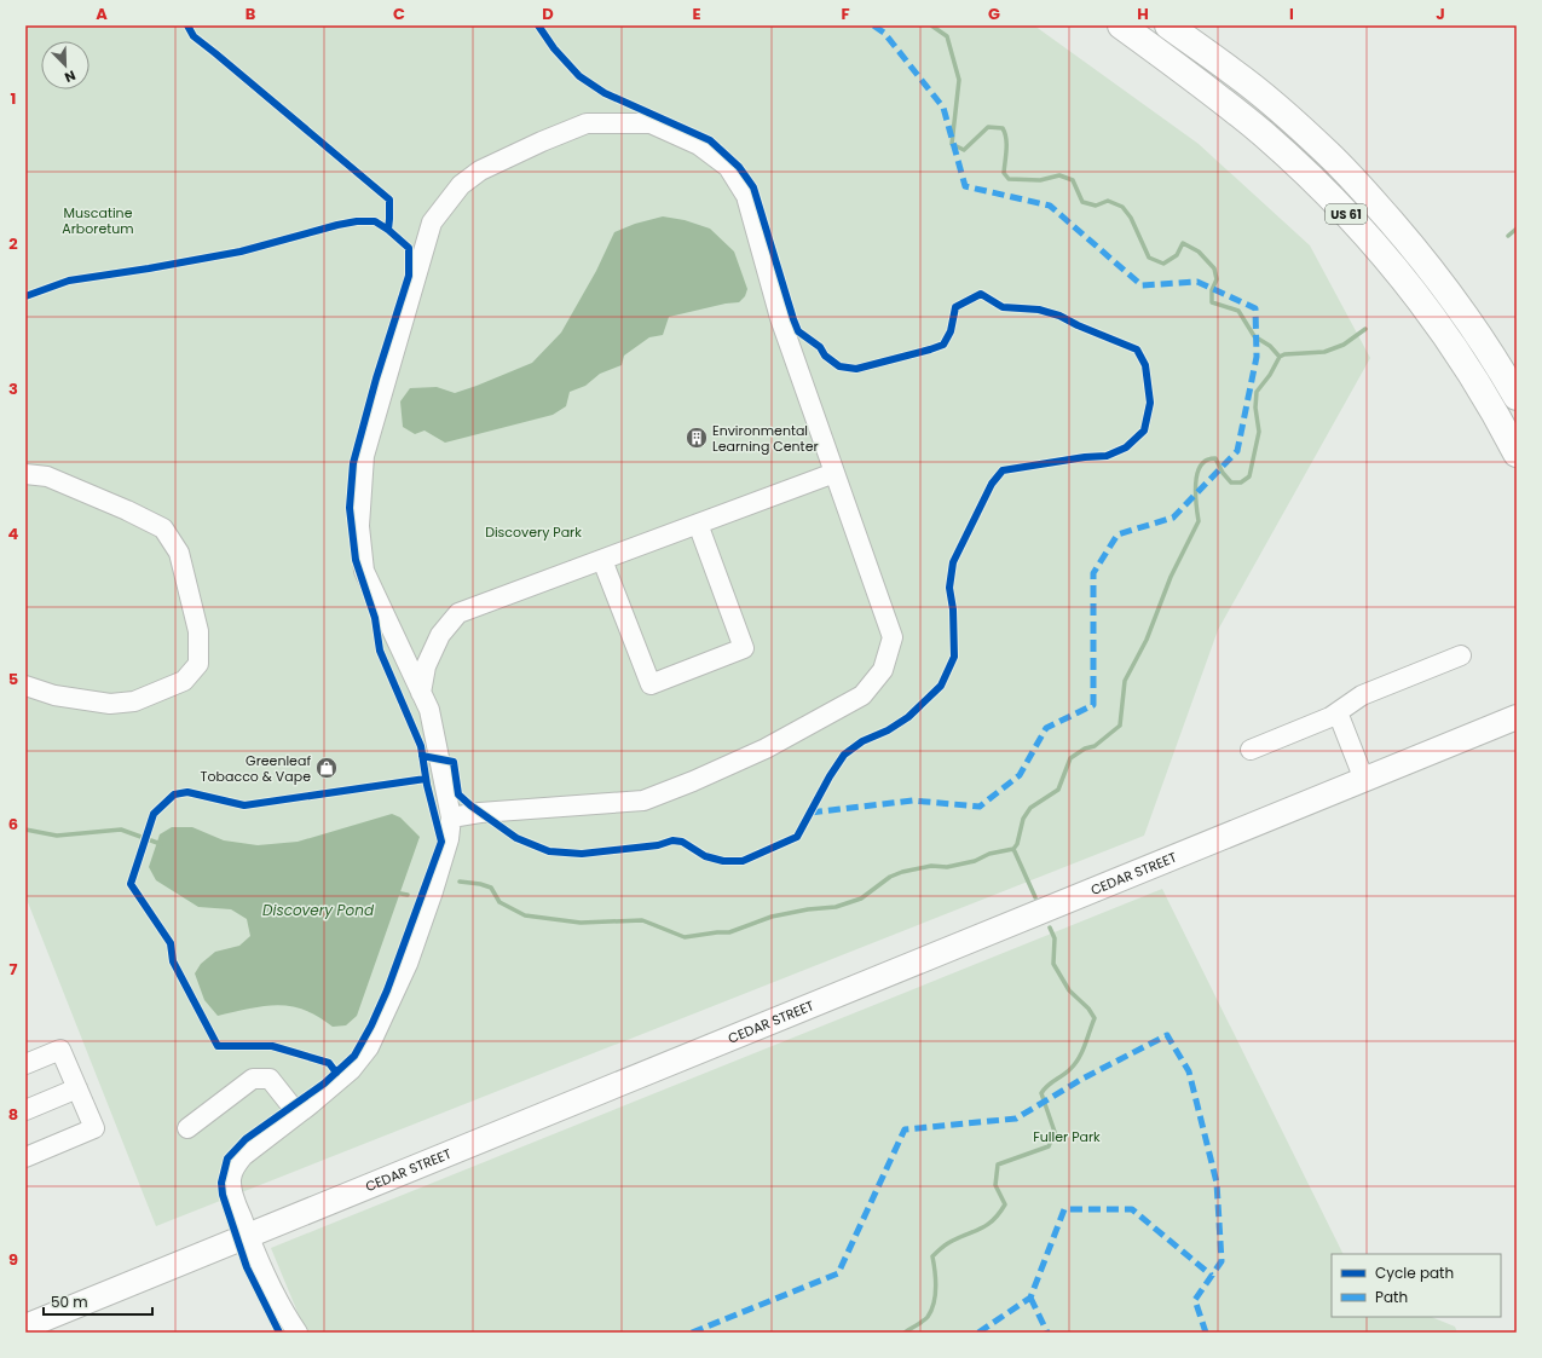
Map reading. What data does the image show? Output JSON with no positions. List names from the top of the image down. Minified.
{"streets":{"highway":["US 61"],"main road":["CEDAR STREET"]},"water":["Discovery Pond"],"parks":["Muscatine Arboretum","Discovery Park","Fuller Park"],"places":{"building":["Environmental Learning Center"],"shop":["Greenleaf Tobacco & Vape"]},"legend":["Cycle path","Path"],"scale_bar":"50 m","north":"bottom right","grid":{"columns":["A","B","C","D","E","F","G","H","I","J"],"rows":["1","2","3","4","5","6","7","8","9"]}}
